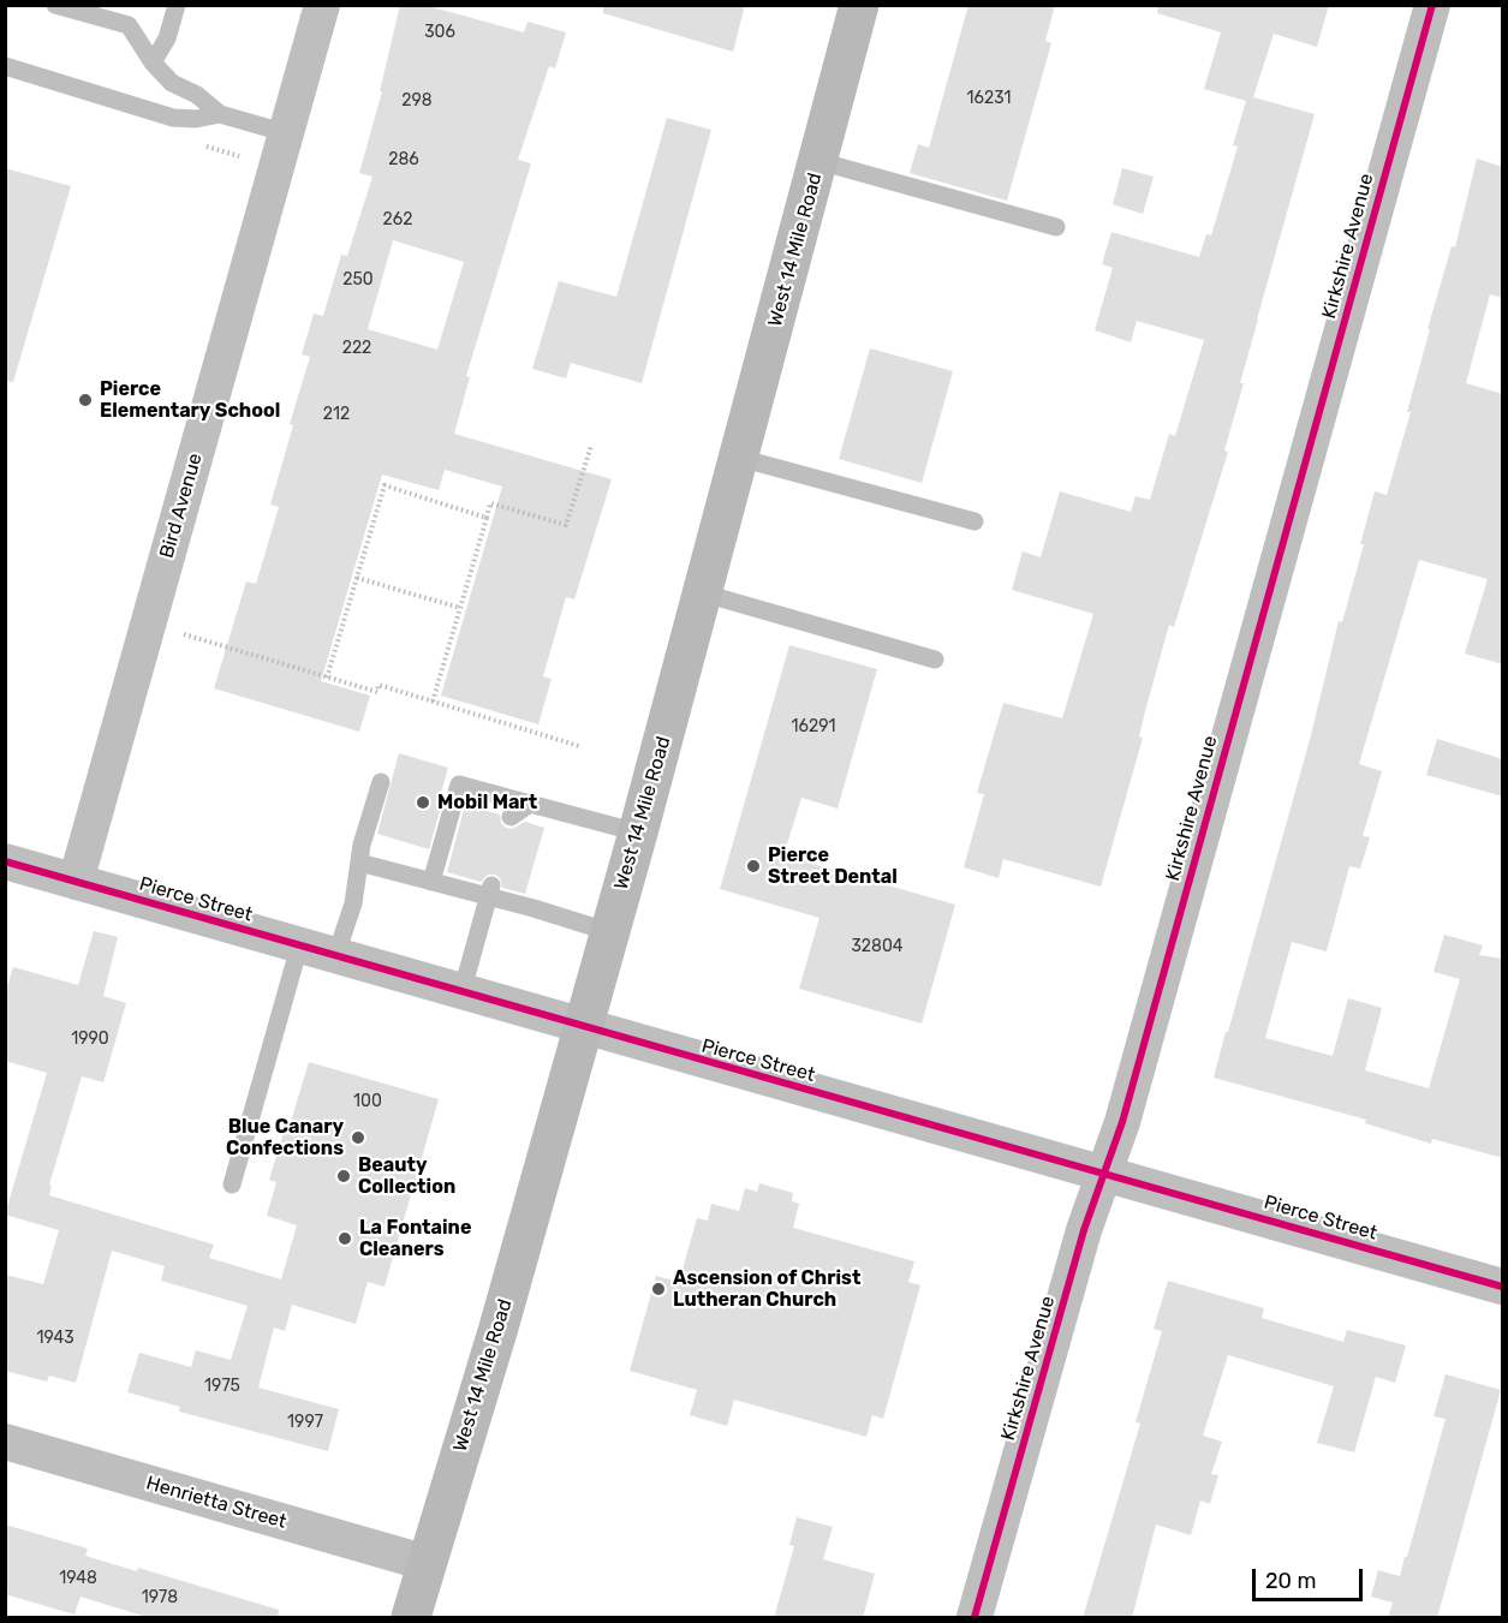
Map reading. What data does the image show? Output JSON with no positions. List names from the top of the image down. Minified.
{"streets":{"main road":["West 14 Mile Road"],"street":["Kirkshire Avenue","Bird Avenue","Pierce Street","Henrietta Street"]},"crossings":[["Kirkshire Avenue","Pierce Street"],["West 14 Mile Road","Pierce Street"],["West 14 Mile Road","Henrietta Street"],["Bird Avenue","Pierce Street"]],"places":["Pierce Elementary School","Mobil Mart","Pierce Street Dental","Blue Canary Confections","Beauty Collection","La Fontaine Cleaners","Ascension of Christ Lutheran Church"],"house_numbers":["306","16231","298","286","262","250","222","212","16291","32804","1990","100","1943","1975","1997","1948","1978"],"scale_bar":"20 m"}
